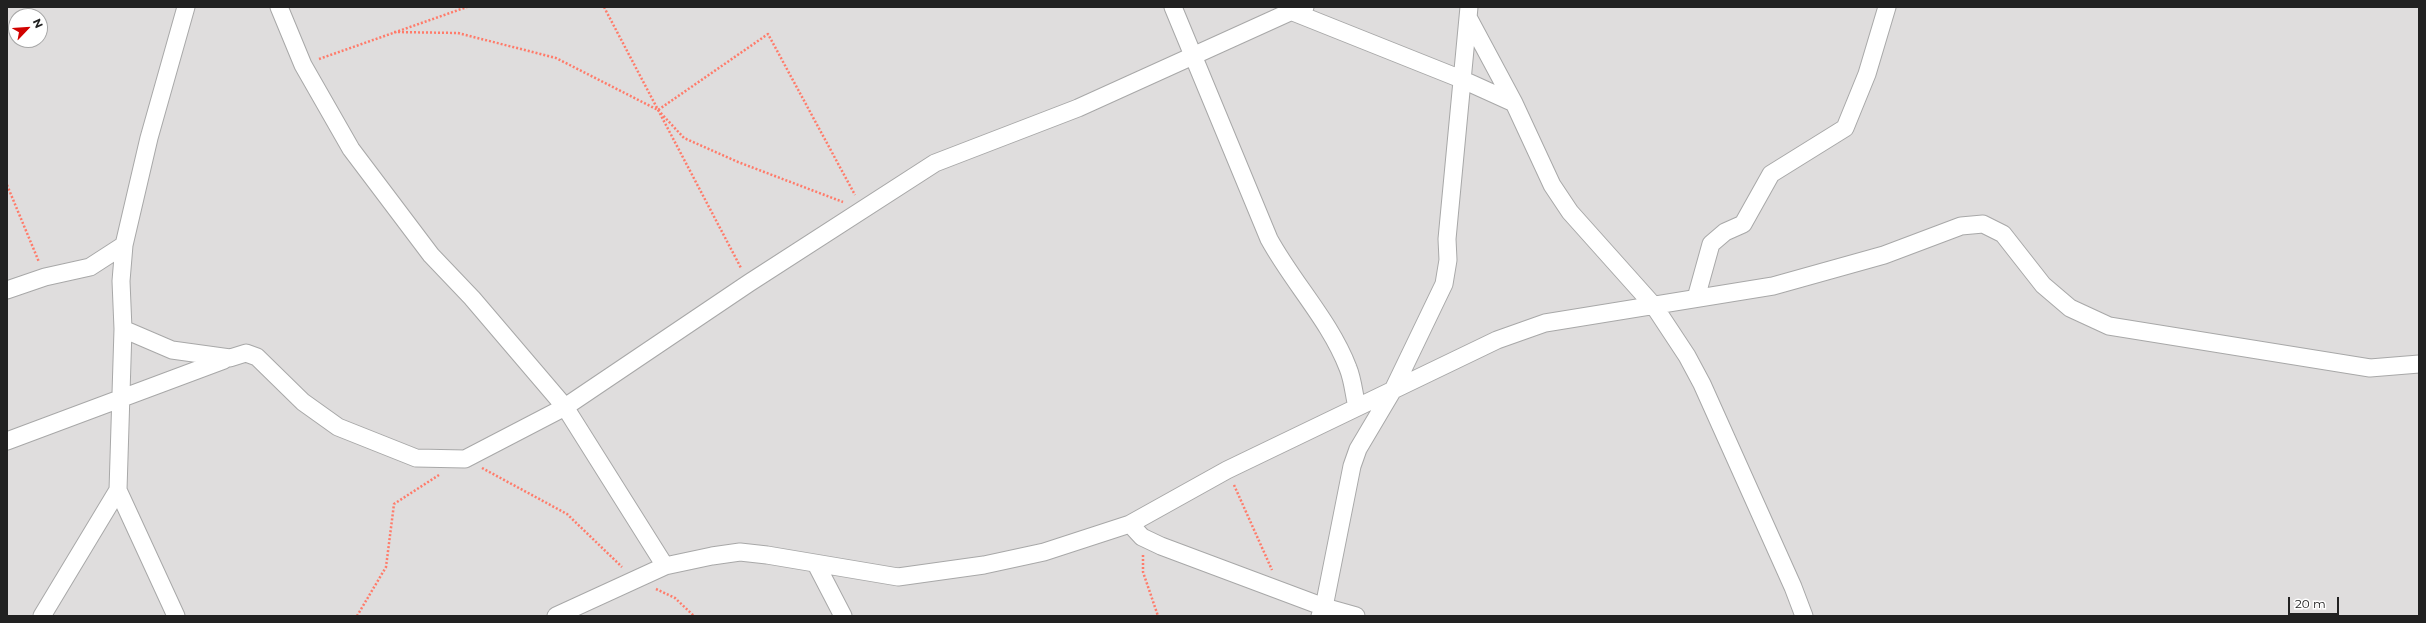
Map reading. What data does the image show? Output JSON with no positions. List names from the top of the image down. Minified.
{"scale_bar":"20 m","north":"top right"}
